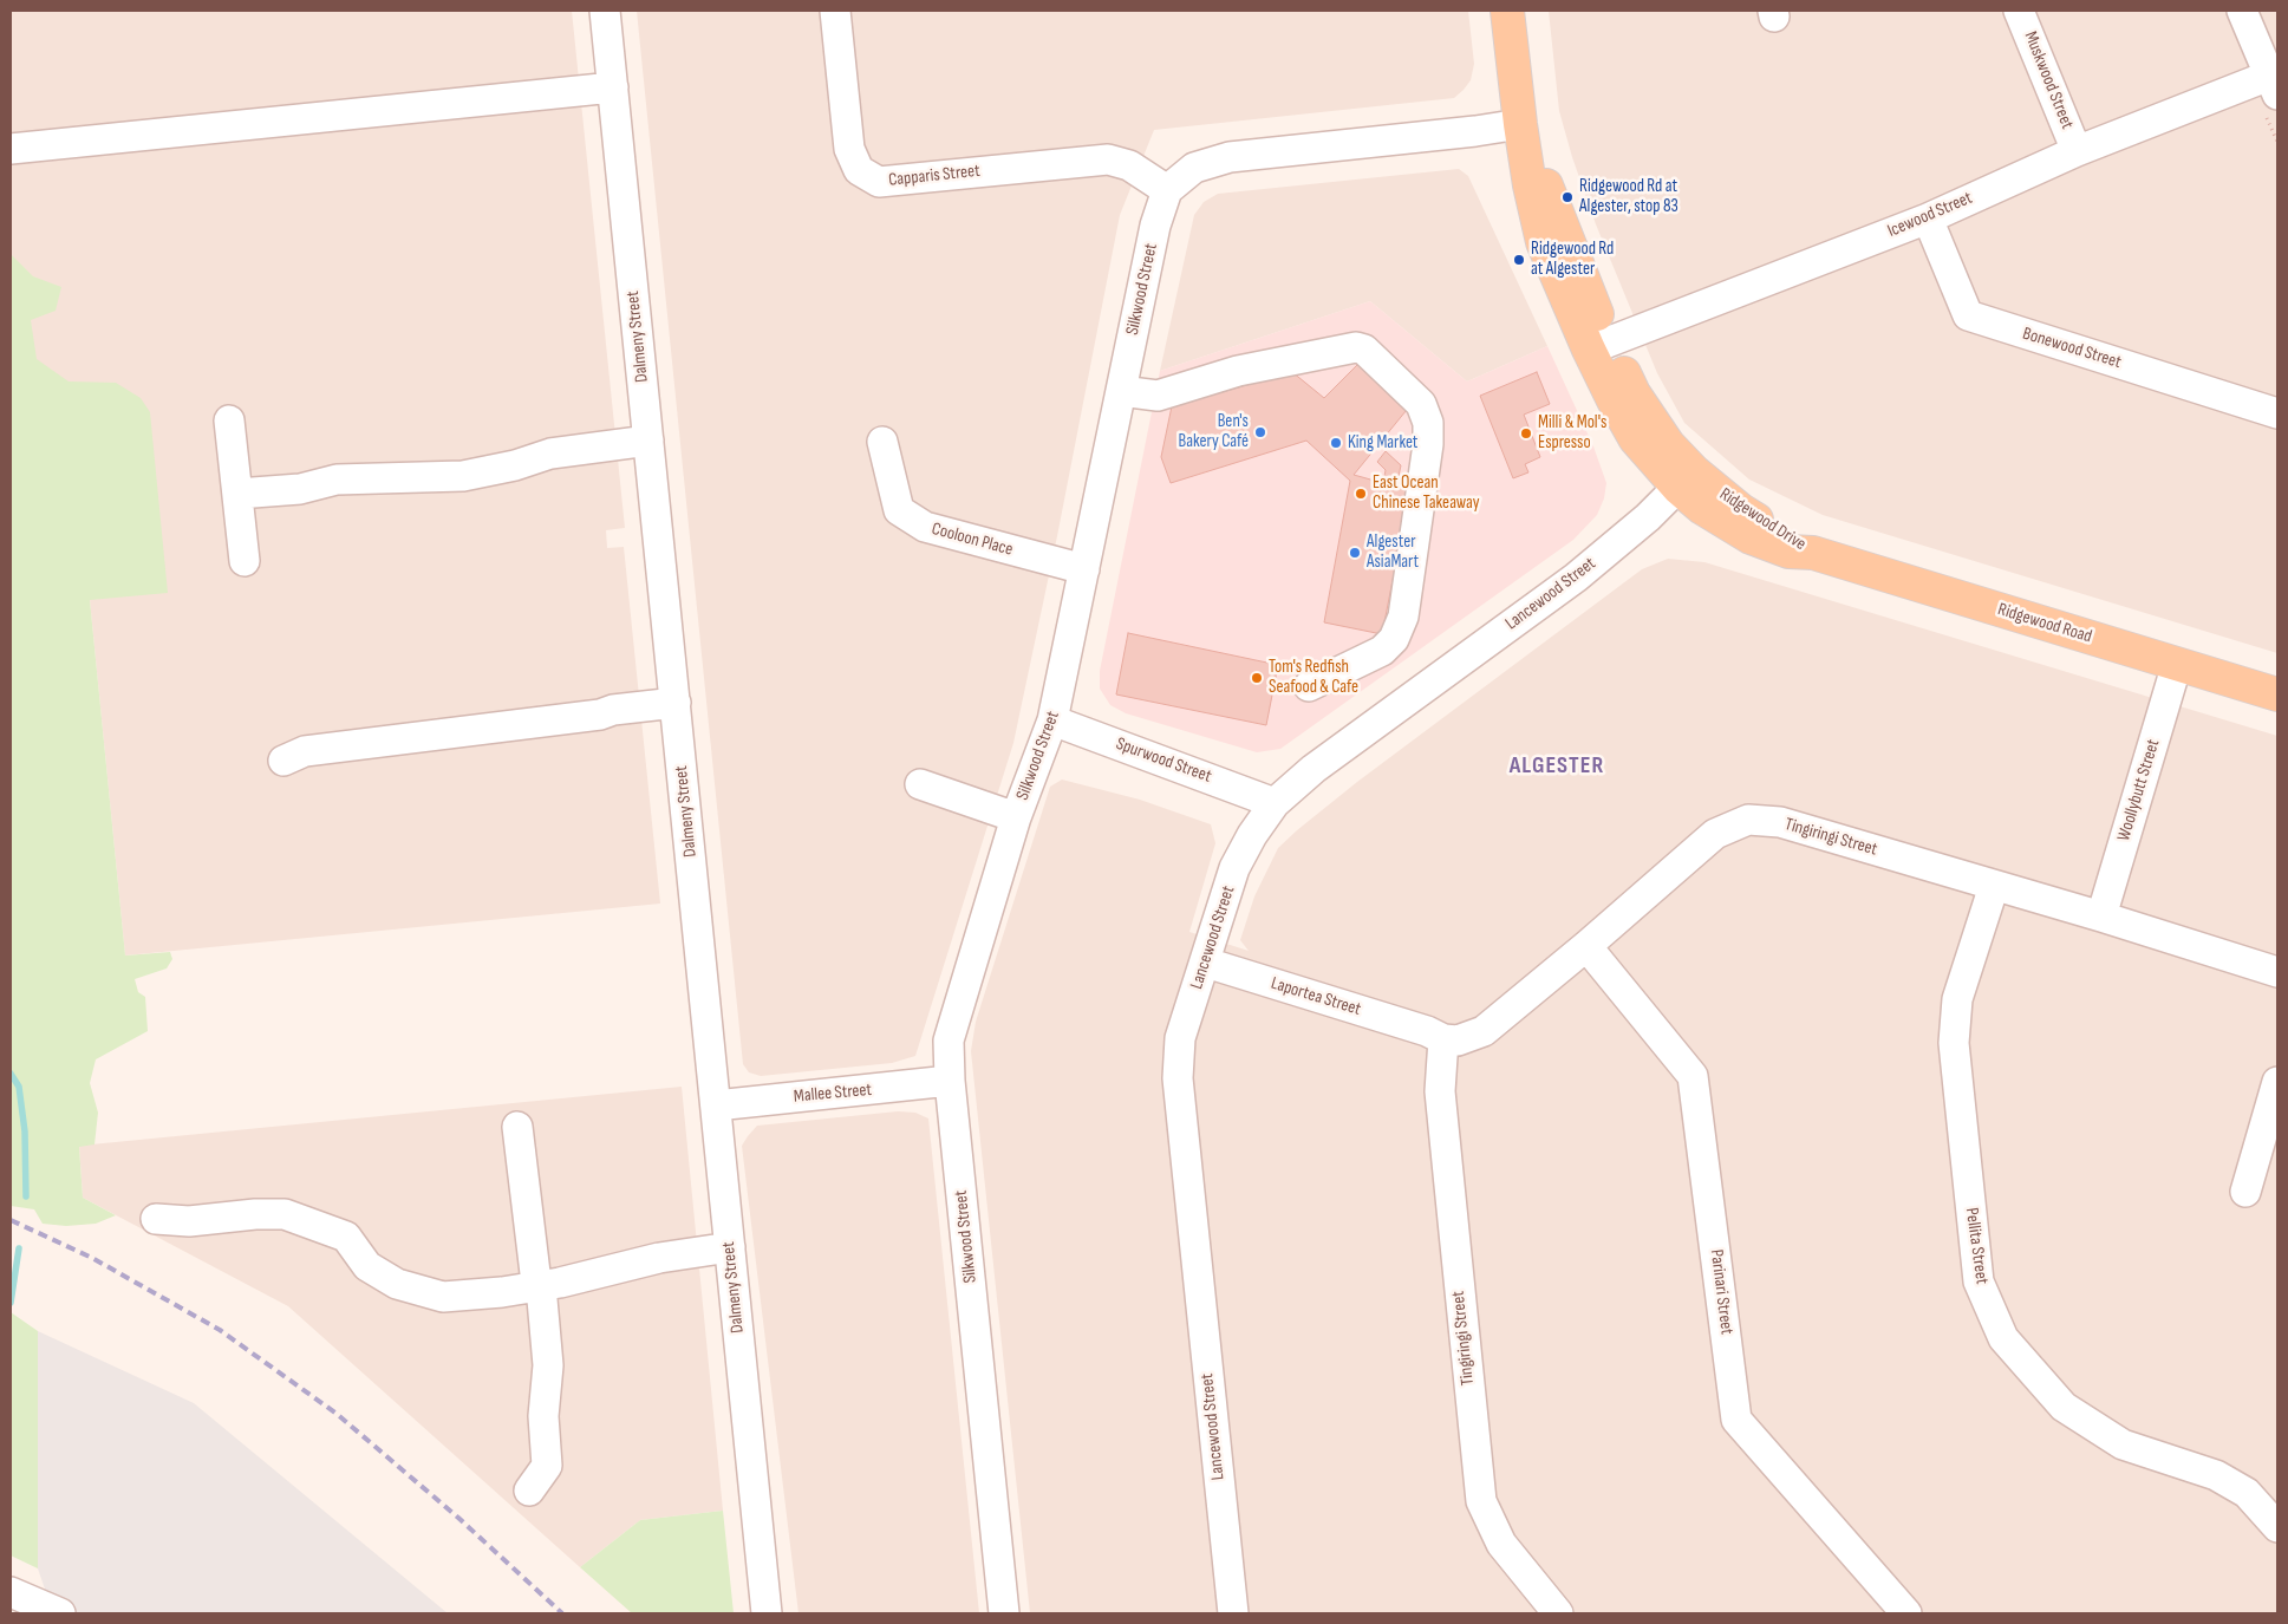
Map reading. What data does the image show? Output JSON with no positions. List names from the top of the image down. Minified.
{"streets":{"main road":["Ridgewood Drive","Ridgewood Road"],"street":["Muskwood Street","Capparis Street","Icewood Street","Silkwood Street","Dalmeny Street","Bonewood Street","Cooloon Place","Lancewood Street","Spurwood Street","Woollybutt Street","Tingiringi Street","Laportea Street","Mallee Street","Pellita Street","Parinari Street"]},"crossings":[["Muskwood Street","Icewood Street"],["Capparis Street","Silkwood Street"],["Icewood Street","Bonewood Street"],["Icewood Street","Ridgewood Drive"],["Silkwood Street","Cooloon Place"],["Silkwood Street","Spurwood Street"],["Silkwood Street","Mallee Street"],["Dalmeny Street","Mallee Street"],["Ridgewood Drive","Lancewood Street"],["Ridgewood Drive","Ridgewood Road"],["Lancewood Street","Spurwood Street"],["Lancewood Street","Laportea Street"],["Ridgewood Road","Woollybutt Street"],["Woollybutt Street","Tingiringi Street"],["Tingiringi Street","Laportea Street"],["Tingiringi Street","Pellita Street"],["Tingiringi Street","Parinari Street"]],"districts":["ALGESTER"],"places":["Ridgewood Rd at Algester, stop 83","Ridgewood Rd at Algester","Ben's Bakery Café","Milli & Mol's Espresso","King Market","East Ocean Chinese Takeaway","Algester AsiaMart","Tom's Redfish Seafood & Cafe"]}
